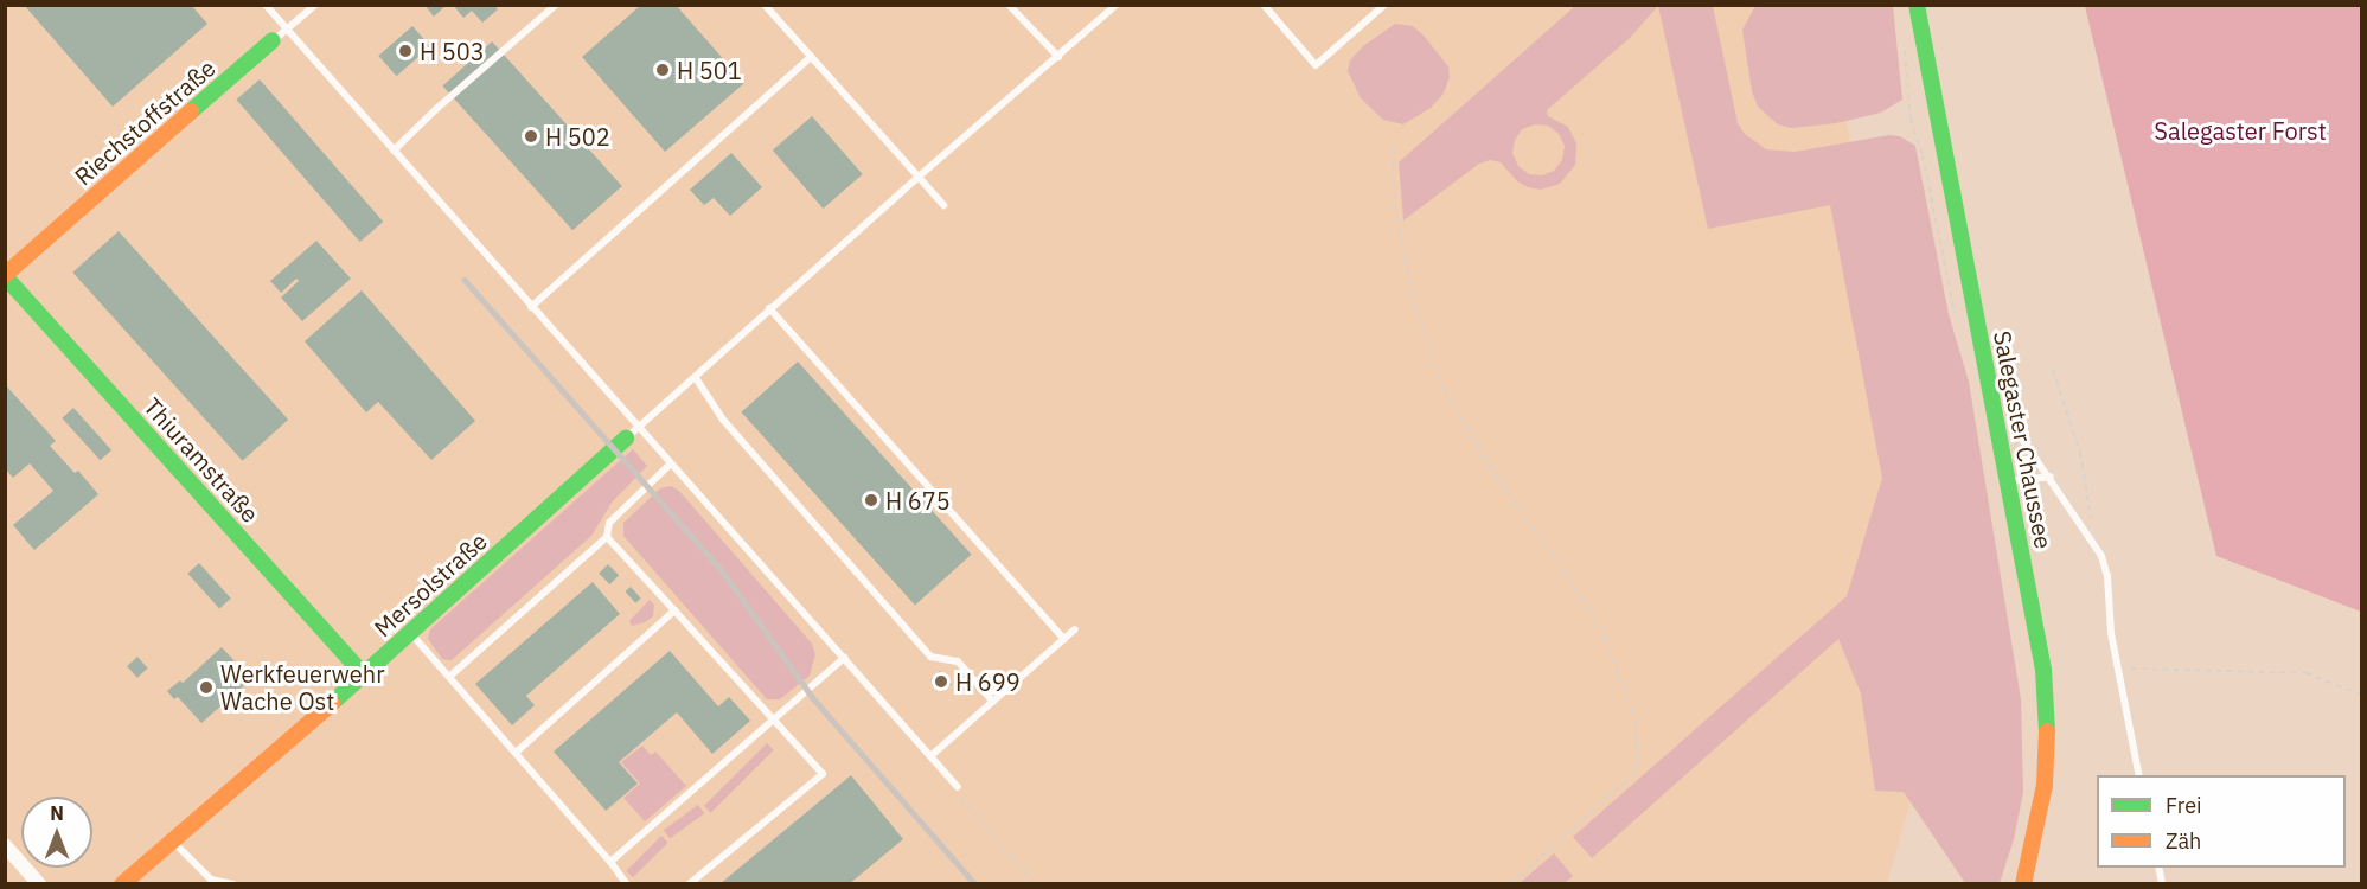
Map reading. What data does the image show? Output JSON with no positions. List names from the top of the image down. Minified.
{"streets":{"street":["Riechstoffstraße","Salegaster Chaussee","Thiuramstraße","Mersolstraße"]},"crossings":[["Riechstoffstraße","Thiuramstraße"],["Thiuramstraße","Mersolstraße"]],"parks":["Salegaster Forst"],"places":["H 503","H 501","H 502","H 675","H 699","Werkfeuerwehr Wache Ost"],"legend":["Frei","Zäh"],"north":"top"}
